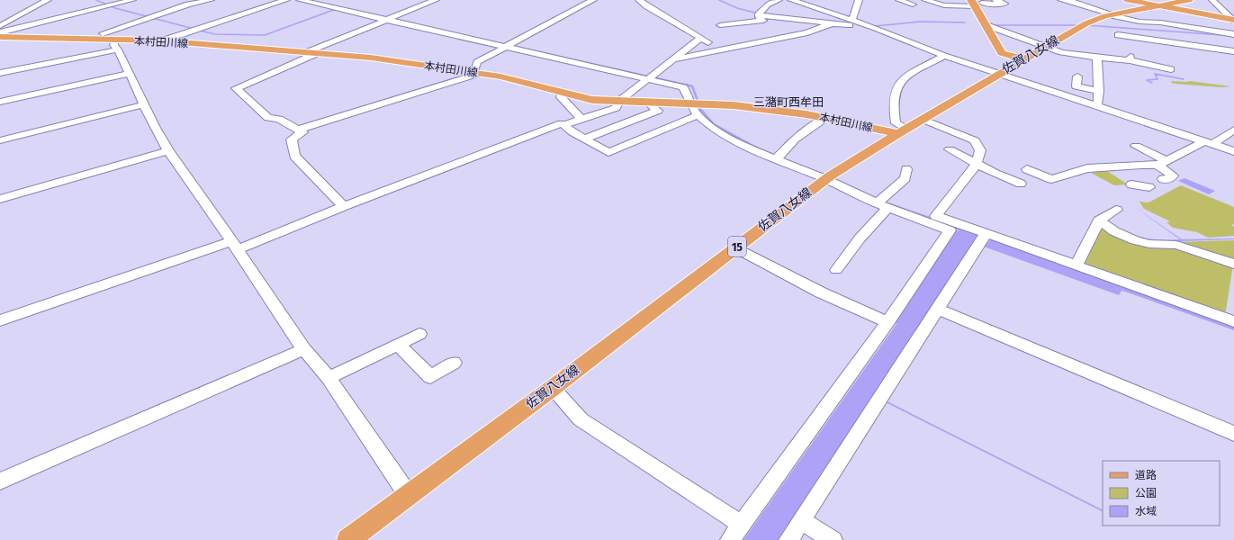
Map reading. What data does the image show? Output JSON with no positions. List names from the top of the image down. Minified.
{"streets":{"main road":["本村田川線","佐賀八女線","15"]},"crossings":[["本村田川線","佐賀八女線"]],"districts":["三潴町西牟田"],"legend":["道路","公園","水域"]}
